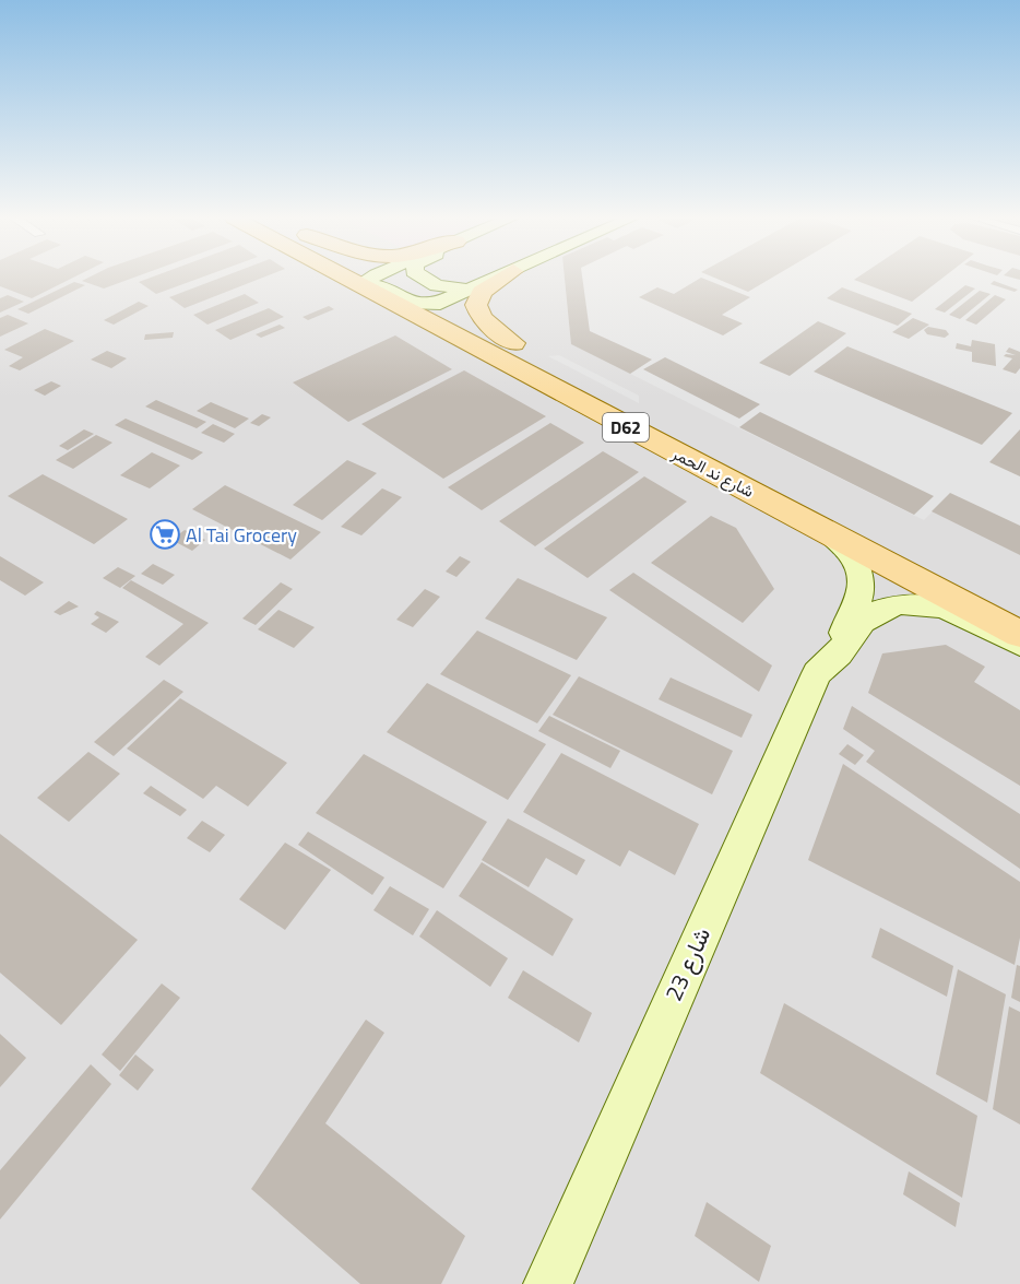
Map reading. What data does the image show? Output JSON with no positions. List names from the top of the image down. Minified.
{"streets":{"main road":["D62","شارع ند الحمر","شارع 23"]},"places":{"supermarket":["Al Tai Grocery"]}}
